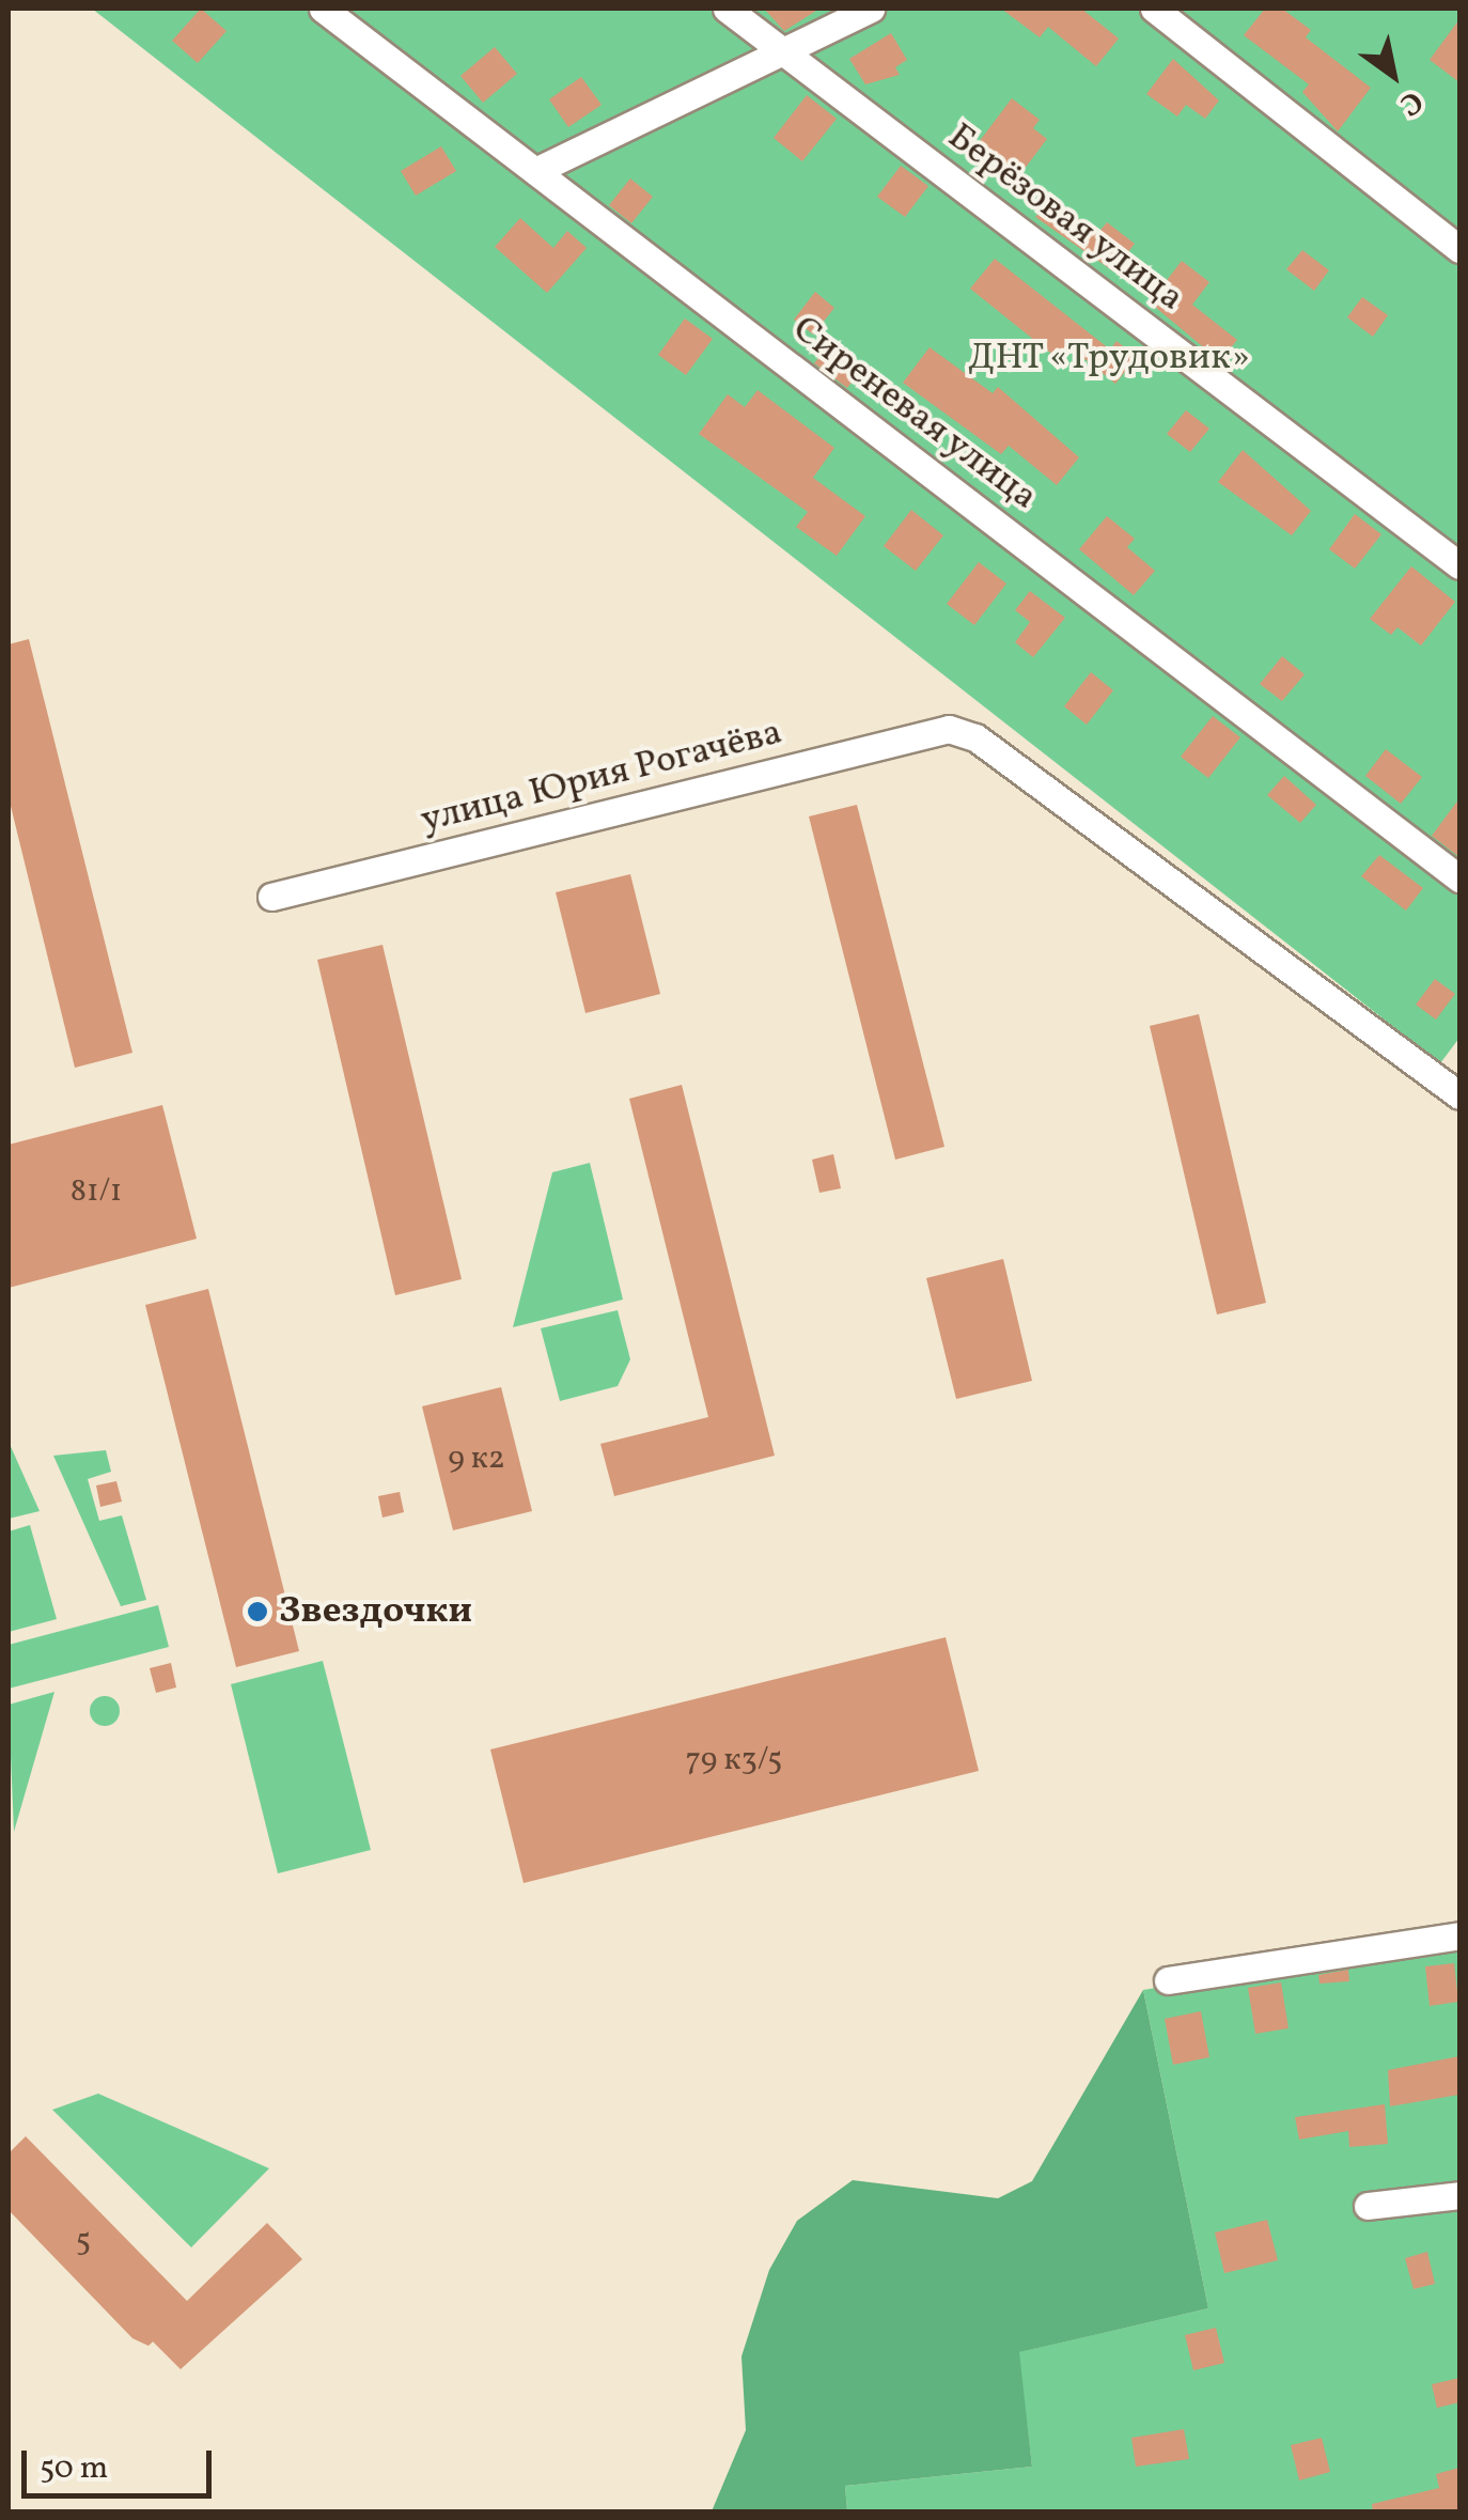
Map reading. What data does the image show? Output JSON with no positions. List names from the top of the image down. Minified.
{"streets":{"street":["Берёзовая улица","Сиреневая улица","улица Юрия Рогачёва"]},"parks":["ДНТ «Трудовик»"],"places":["Звездочки"],"house_numbers":["81/1","9 к2","79 к3/5","5"],"scale_bar":"50 m","north":"bottom right"}
